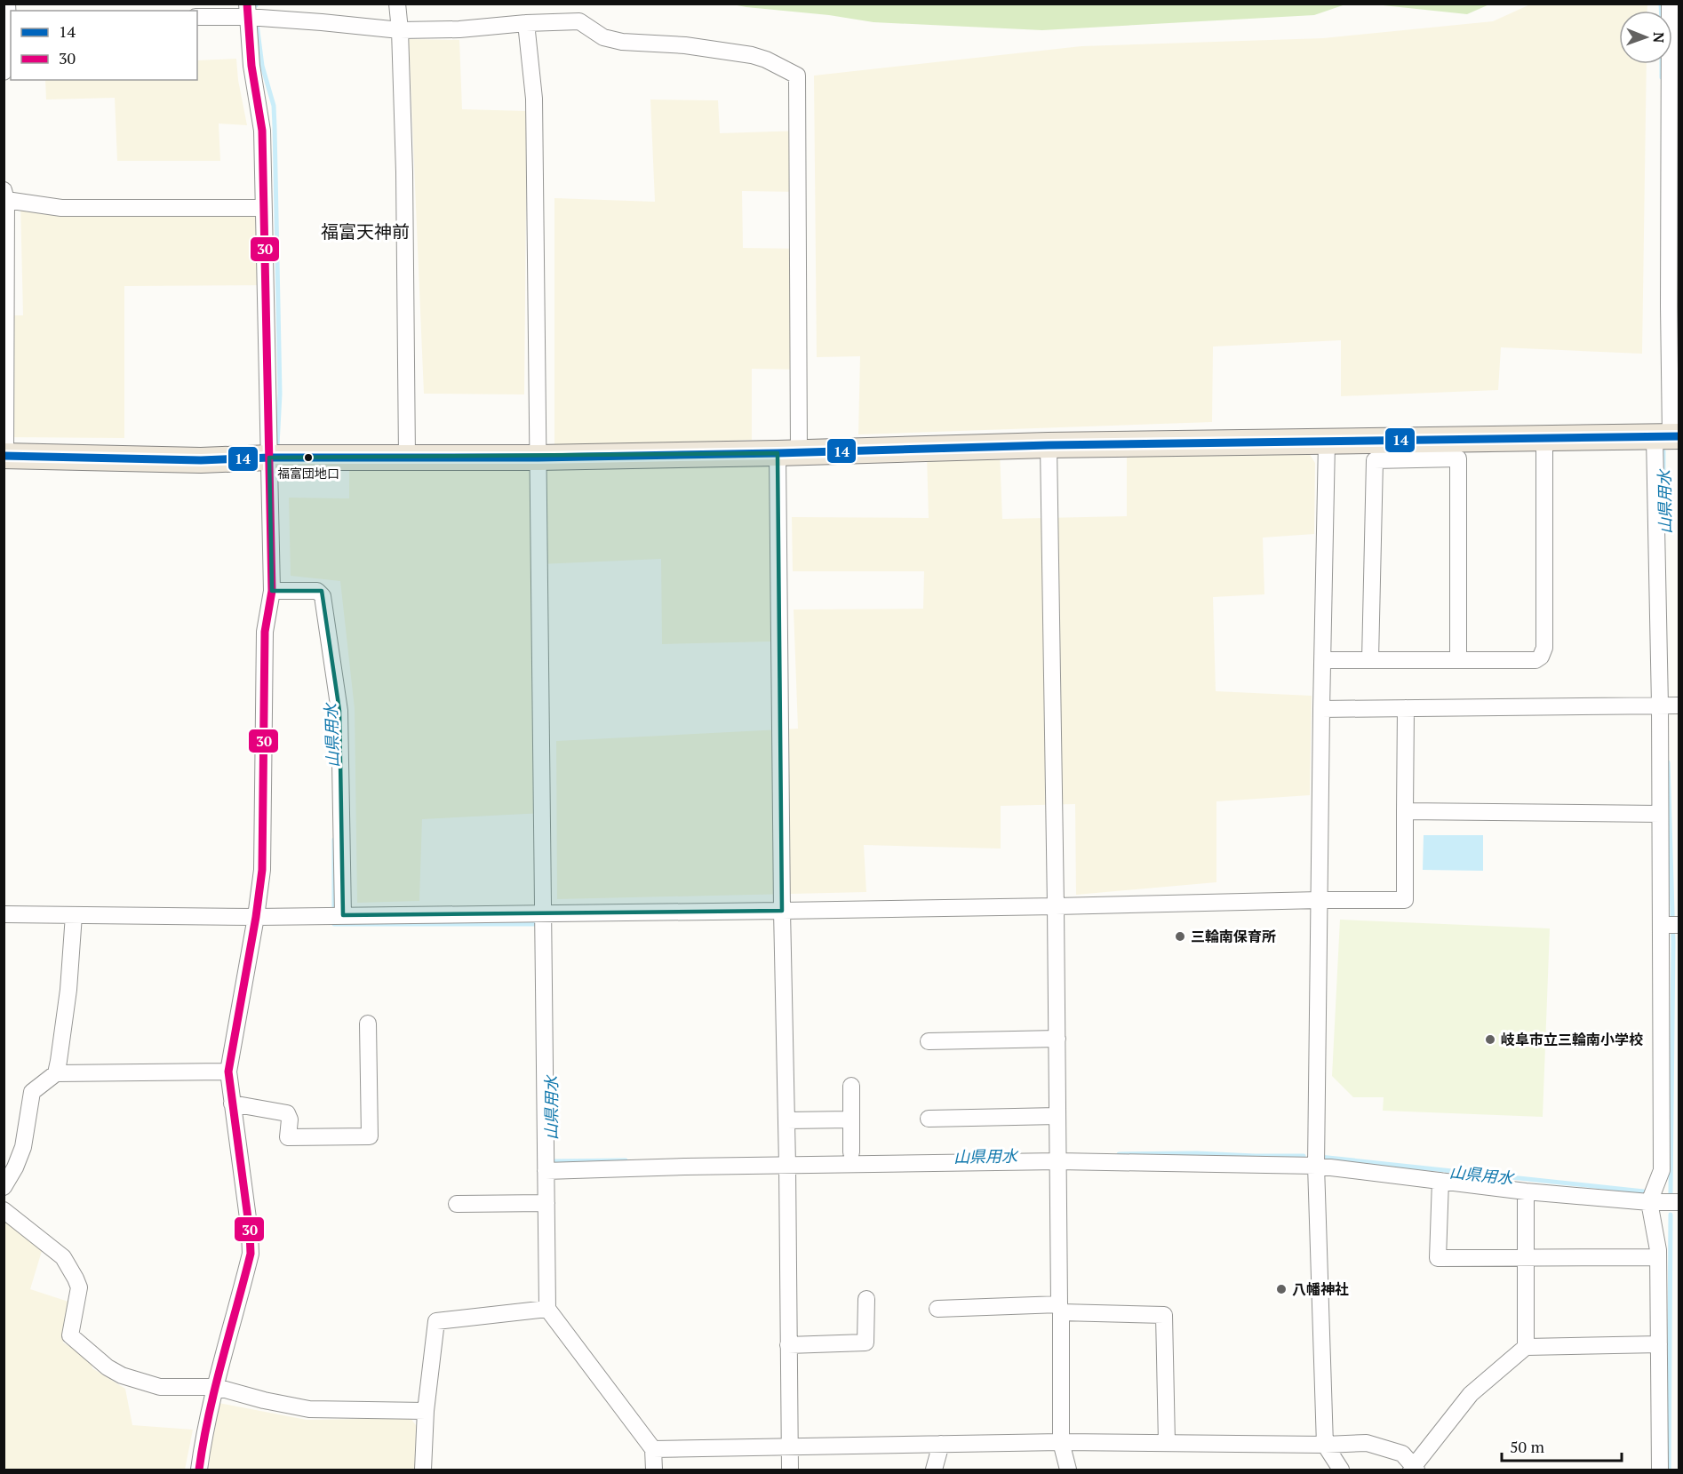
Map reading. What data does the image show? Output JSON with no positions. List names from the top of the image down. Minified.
{"districts":["福富天神前"],"water":["山県用水"],"places":["福富団地口","三輪南保育所","岐阜市立三輪南小学校","八幡神社"],"lines":["transit line 30","transit line 14"],"legend":["14","30"],"scale_bar":"50 m","north":"right"}
